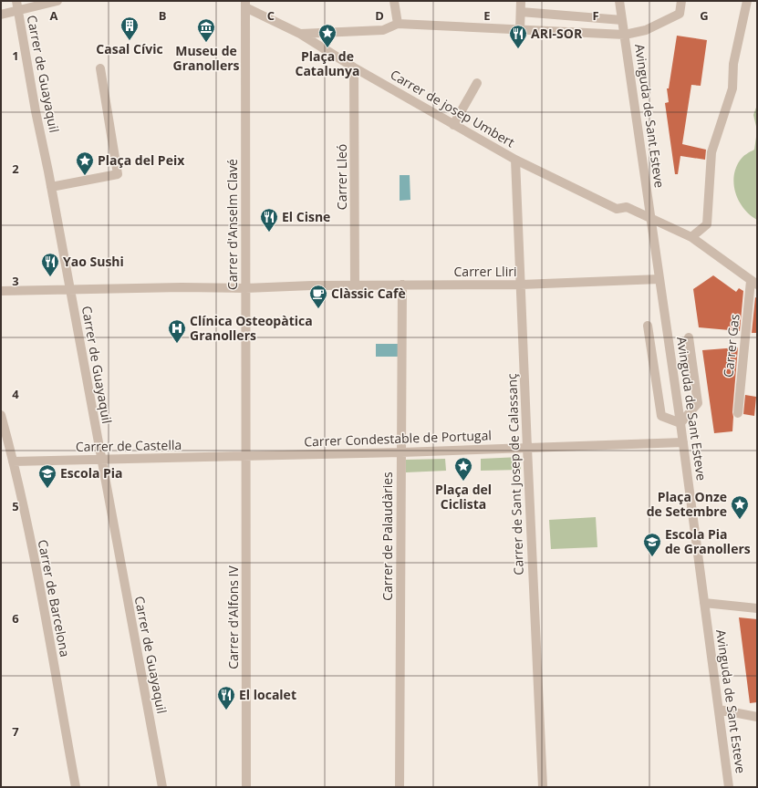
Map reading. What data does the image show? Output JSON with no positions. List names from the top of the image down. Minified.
{"streets":{"street":["Carrer de Guayaquil","Carrer de josep Umbert","Avinguda de Sant Esteve","Carrer Lleó","Carrer d'Anselm Clavé","Carrer Lliri","Carrer Gas","Carrer Condestable de Portugal","Carrer de Castella","Carrer de Sant Josep de Calassanç","Carrer de Palaudàries","Carrer de Barcelona","Carrer d'Alfons IV"]},"crossings":[["Carrer de Guayaquil","Carrer Lliri"],["Carrer de Guayaquil","Carrer de Castella"],["Carrer de josep Umbert","Avinguda de Sant Esteve"],["Carrer de josep Umbert","Carrer Lleó"],["Carrer de josep Umbert","Carrer d'Anselm Clavé"],["Carrer de josep Umbert","Carrer Gas"],["Carrer de josep Umbert","Carrer de Sant Josep de Calassanç"],["Avinguda de Sant Esteve","Carrer Lliri"],["Avinguda de Sant Esteve","Carrer Condestable de Portugal"],["Carrer Lleó","Carrer Lliri"],["Carrer d'Anselm Clavé","Carrer Lliri"],["Carrer d'Anselm Clavé","Carrer Condestable de Portugal"],["Carrer d'Anselm Clavé","Carrer de Castella"],["Carrer d'Anselm Clavé","Carrer d'Alfons IV"],["Carrer Lliri","Carrer de Sant Josep de Calassanç"],["Carrer Lliri","Carrer de Palaudàries"],["Carrer Condestable de Portugal","Carrer de Castella"],["Carrer Condestable de Portugal","Carrer de Sant Josep de Calassanç"],["Carrer Condestable de Portugal","Carrer de Palaudàries"],["Carrer Condestable de Portugal","Carrer d'Alfons IV"],["Carrer de Castella","Carrer de Barcelona"],["Carrer de Castella","Carrer d'Alfons IV"]],"places":{"building":["Casal Cívic"],"museum":["Museu de Granollers"],"place":["Plaça de Catalunya","Plaça del Peix","Plaça del Ciclista","Plaça Onze de Setembre"],"restaurant":["ARI-SOR","El Cisne","Yao Sushi","El localet"],"cafe":["Clàssic Cafè"],"hospital":["Clínica Osteopàtica Granollers"],"school or university":["Escola Pia","Escola Pia de Granollers"]},"grid":{"columns":["A","B","C","D","E","F","G"],"rows":["1","2","3","4","5","6","7"]}}
